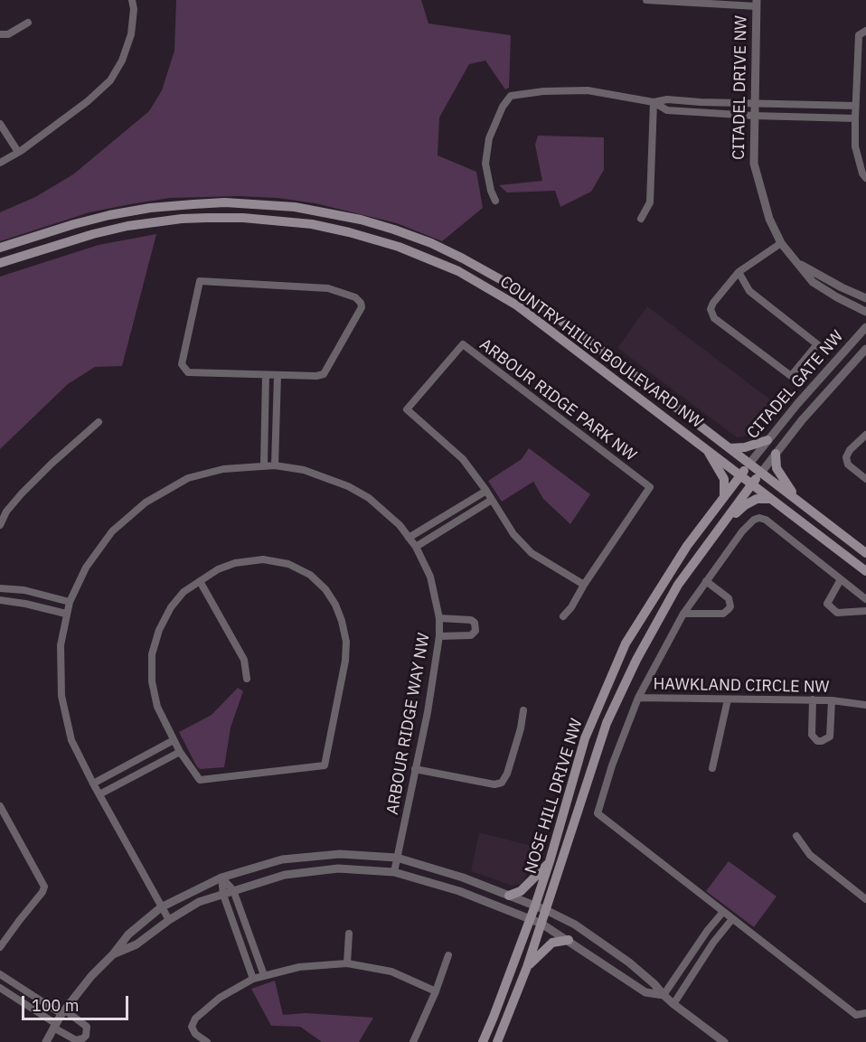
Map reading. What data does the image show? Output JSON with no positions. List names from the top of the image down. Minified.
{"streets":{"main road":["COUNTRY HILLS BOULEVARD NW","NOSE HILL DRIVE NW"],"street":["CITADEL DRIVE NW","CITADEL GATE NW","ARBOUR RIDGE PARK NW","HAWKLAND CIRCLE NW","ARBOUR RIDGE WAY NW"]},"crossings":[["COUNTRY HILLS BOULEVARD NW","CITADEL GATE NW"],["COUNTRY HILLS BOULEVARD NW","NOSE HILL DRIVE NW"],["CITADEL GATE NW","NOSE HILL DRIVE NW"]],"scale_bar":"100 m"}
